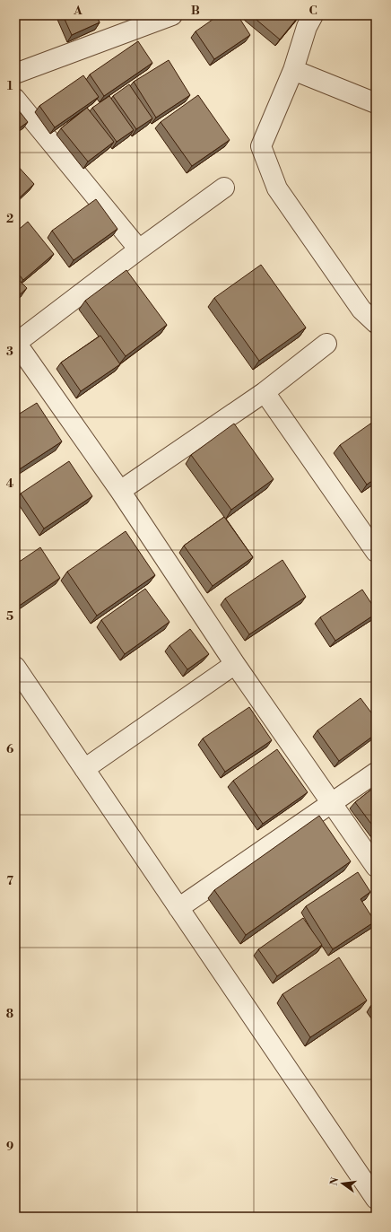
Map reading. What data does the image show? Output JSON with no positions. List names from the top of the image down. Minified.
{"north":"left","grid":{"columns":["A","B","C"],"rows":["1","2","3","4","5","6","7","8","9"]}}
